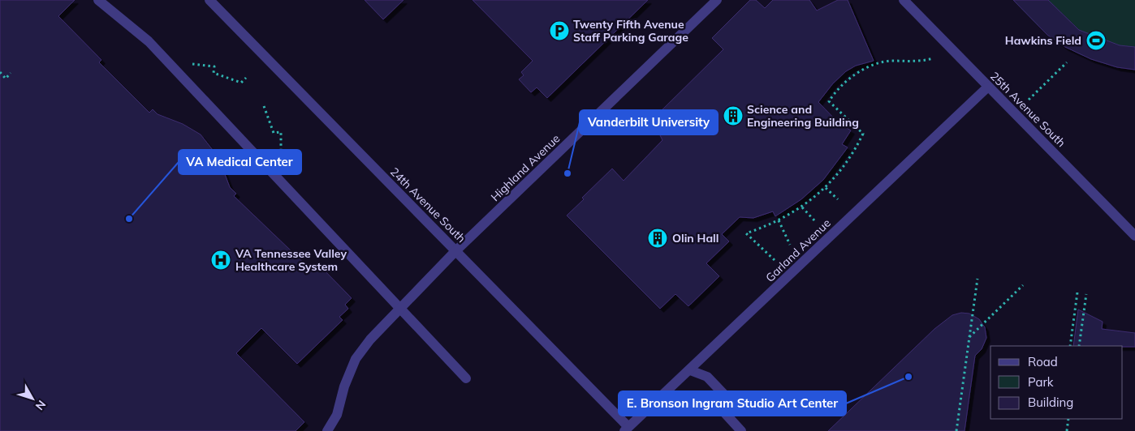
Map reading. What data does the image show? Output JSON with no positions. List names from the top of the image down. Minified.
{"streets":{"street":["25th Avenue South","Highland Avenue","24th Avenue South","Garland Avenue"]},"crossings":[["25th Avenue South","Garland Avenue"],["Highland Avenue","24th Avenue South"],["24th Avenue South","Garland Avenue"]],"places":{"parking":["Twenty Fifth Avenue Staff Parking Garage"],"sports":["Hawkins Field"],"building":["Science and Engineering Building","Olin Hall"],"other":["Vanderbilt University","VA Medical Center","E. Bronson Ingram Studio Art Center"],"hospital":["VA Tennessee Valley Healthcare System"]},"legend":["Road","Park","Building"],"north":"bottom right"}
